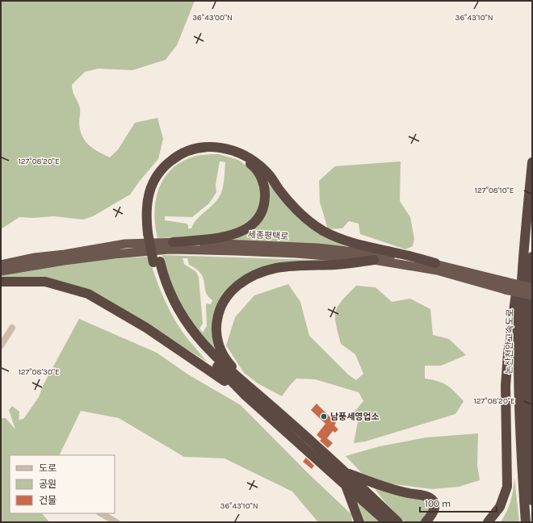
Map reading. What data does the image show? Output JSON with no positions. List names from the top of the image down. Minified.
{"streets":{"highway":["세종평택로","논산천안고속도로"]},"places":["남풍세영업소"],"legend":["도로","공원","건물"],"scale_bar":"100 m","coordinates":["36°43'00\"N","36°43'10\"N","127°08'20\"E","127°08'10\"E","127°08'30\"E"]}
